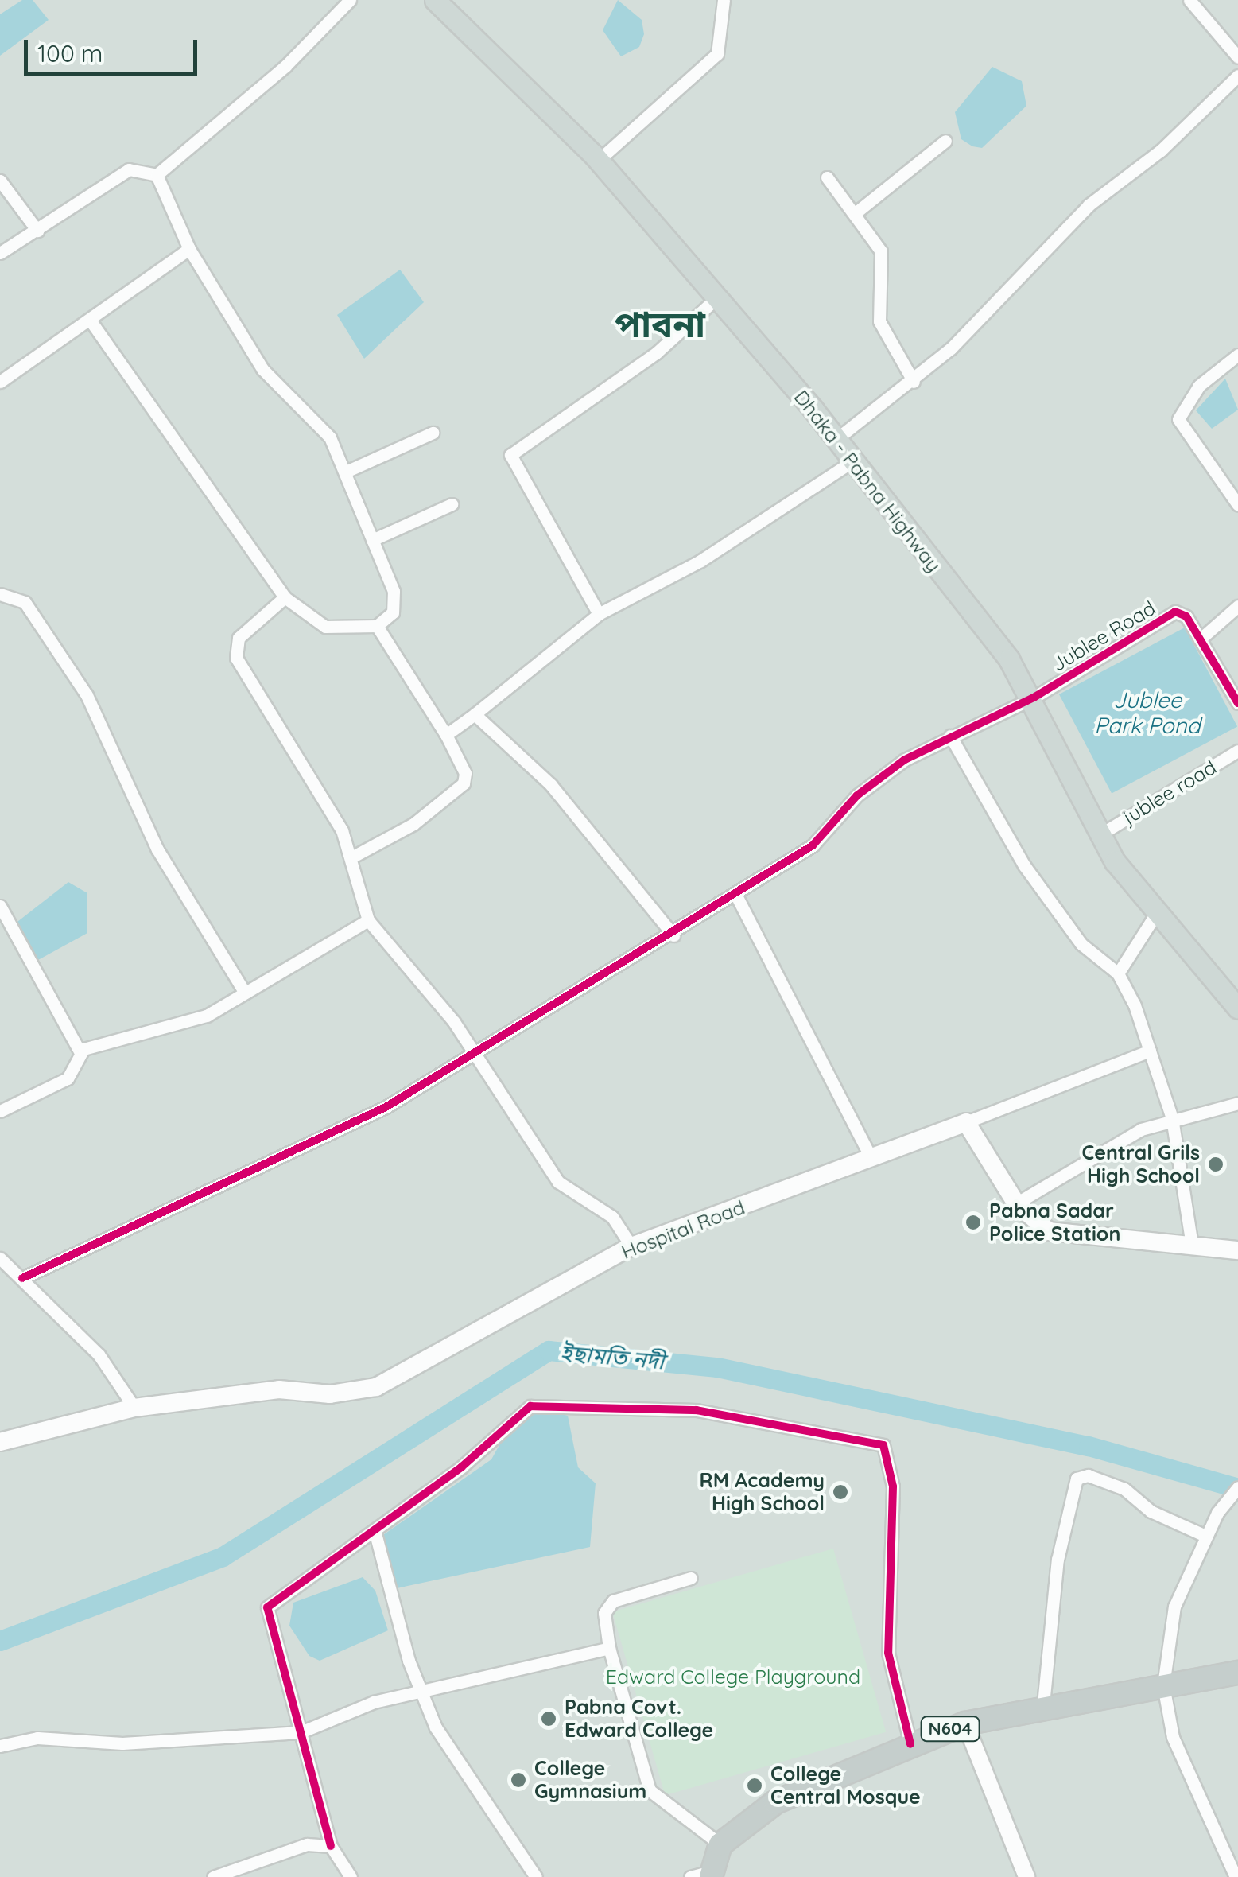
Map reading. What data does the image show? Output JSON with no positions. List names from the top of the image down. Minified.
{"streets":{"highway":["N604"],"main road":["Dhaka - Pabna Highway","Hospital Road"],"street":["Jublee Road","jublee road"]},"crossings":[["Dhaka - Pabna Highway","Jublee Road"],["Dhaka - Pabna Highway","jublee road"]],"districts":["পাবনা"],"water":["Jublee Park Pond","ইছামতি নদী"],"parks":["Edward College Playground"],"places":["Central Grils High School","Pabna Sadar Police Station","RM Academy High School","Pabna Covt. Edward College","College Gymnasium","College Central Mosque"],"scale_bar":"100 m"}
